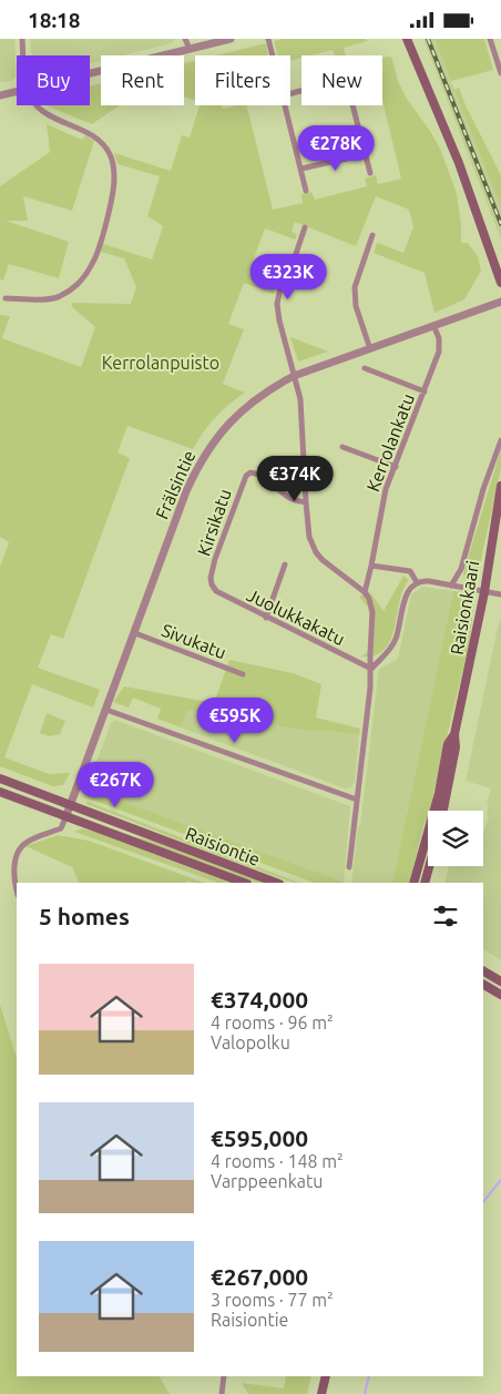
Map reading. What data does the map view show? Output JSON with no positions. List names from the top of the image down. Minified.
{"streets":{"main road":["Raisionkaari","Raisiontie"],"street":["Kerrolankatu","Frälsintie","Kirsikatu","Juolukkakatu","Sivukatu"]},"crossings":[["Kerrolankatu","Frälsintie"],["Frälsintie","Sivukatu"],["Frälsintie","Raisiontie"],["Kirsikatu","Juolukkakatu"]],"parks":["Kerrolanpuisto"],"page":{"status":"18:18","chip":["Buy","Rent","Filters","New"],"price":["€278K","€323K","€374K","€595K","€267K"],"heading":"5 homes","list":[{"name":"€374,000","note":"4 rooms · 96 m² · Valopolku"},{"name":"€595,000","note":"4 rooms · 148 m² · Varppeenkatu"},{"name":"€267,000","note":"3 rooms · 77 m² · Raisiontie"}]}}
